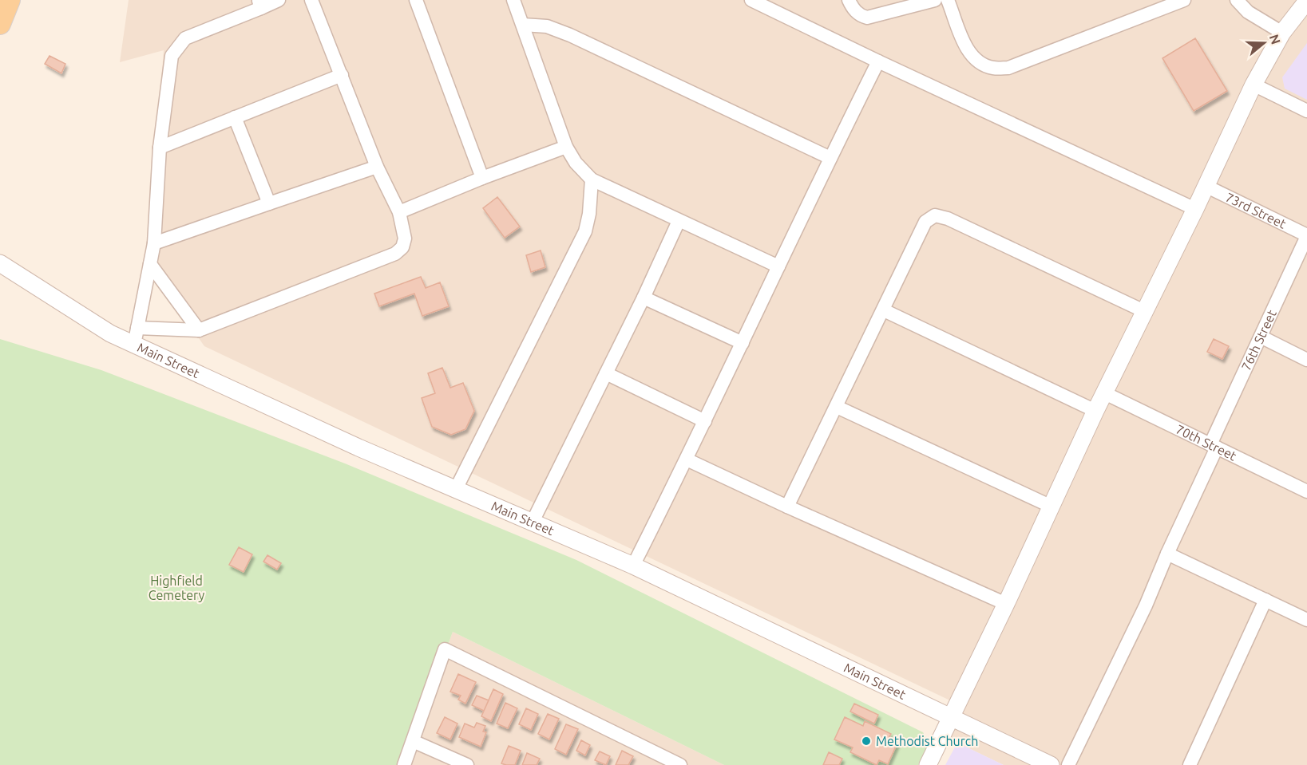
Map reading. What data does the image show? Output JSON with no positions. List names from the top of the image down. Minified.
{"streets":{"street":["73rd Street","76th Street","Main Street","70th Street"]},"crossings":[["73rd Street","76th Street"],["76th Street","70th Street"]],"parks":["Highfield Cemetery"],"places":["Methodist Church"],"north":"right"}
